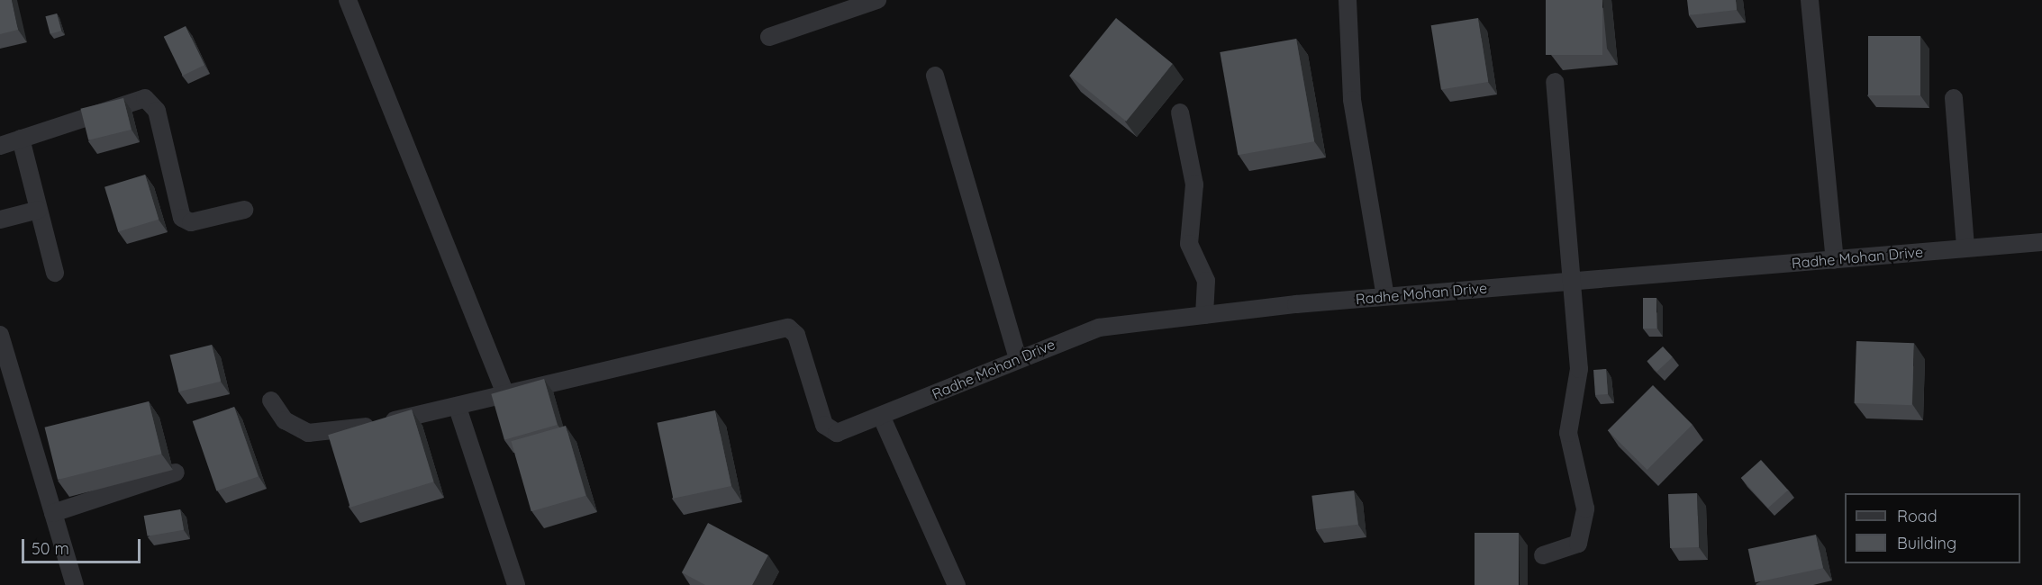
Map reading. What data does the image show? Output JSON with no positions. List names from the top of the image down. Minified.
{"streets":{"street":["Radhe Mohan Drive"]},"legend":["Road","Building"],"scale_bar":"50 m"}
